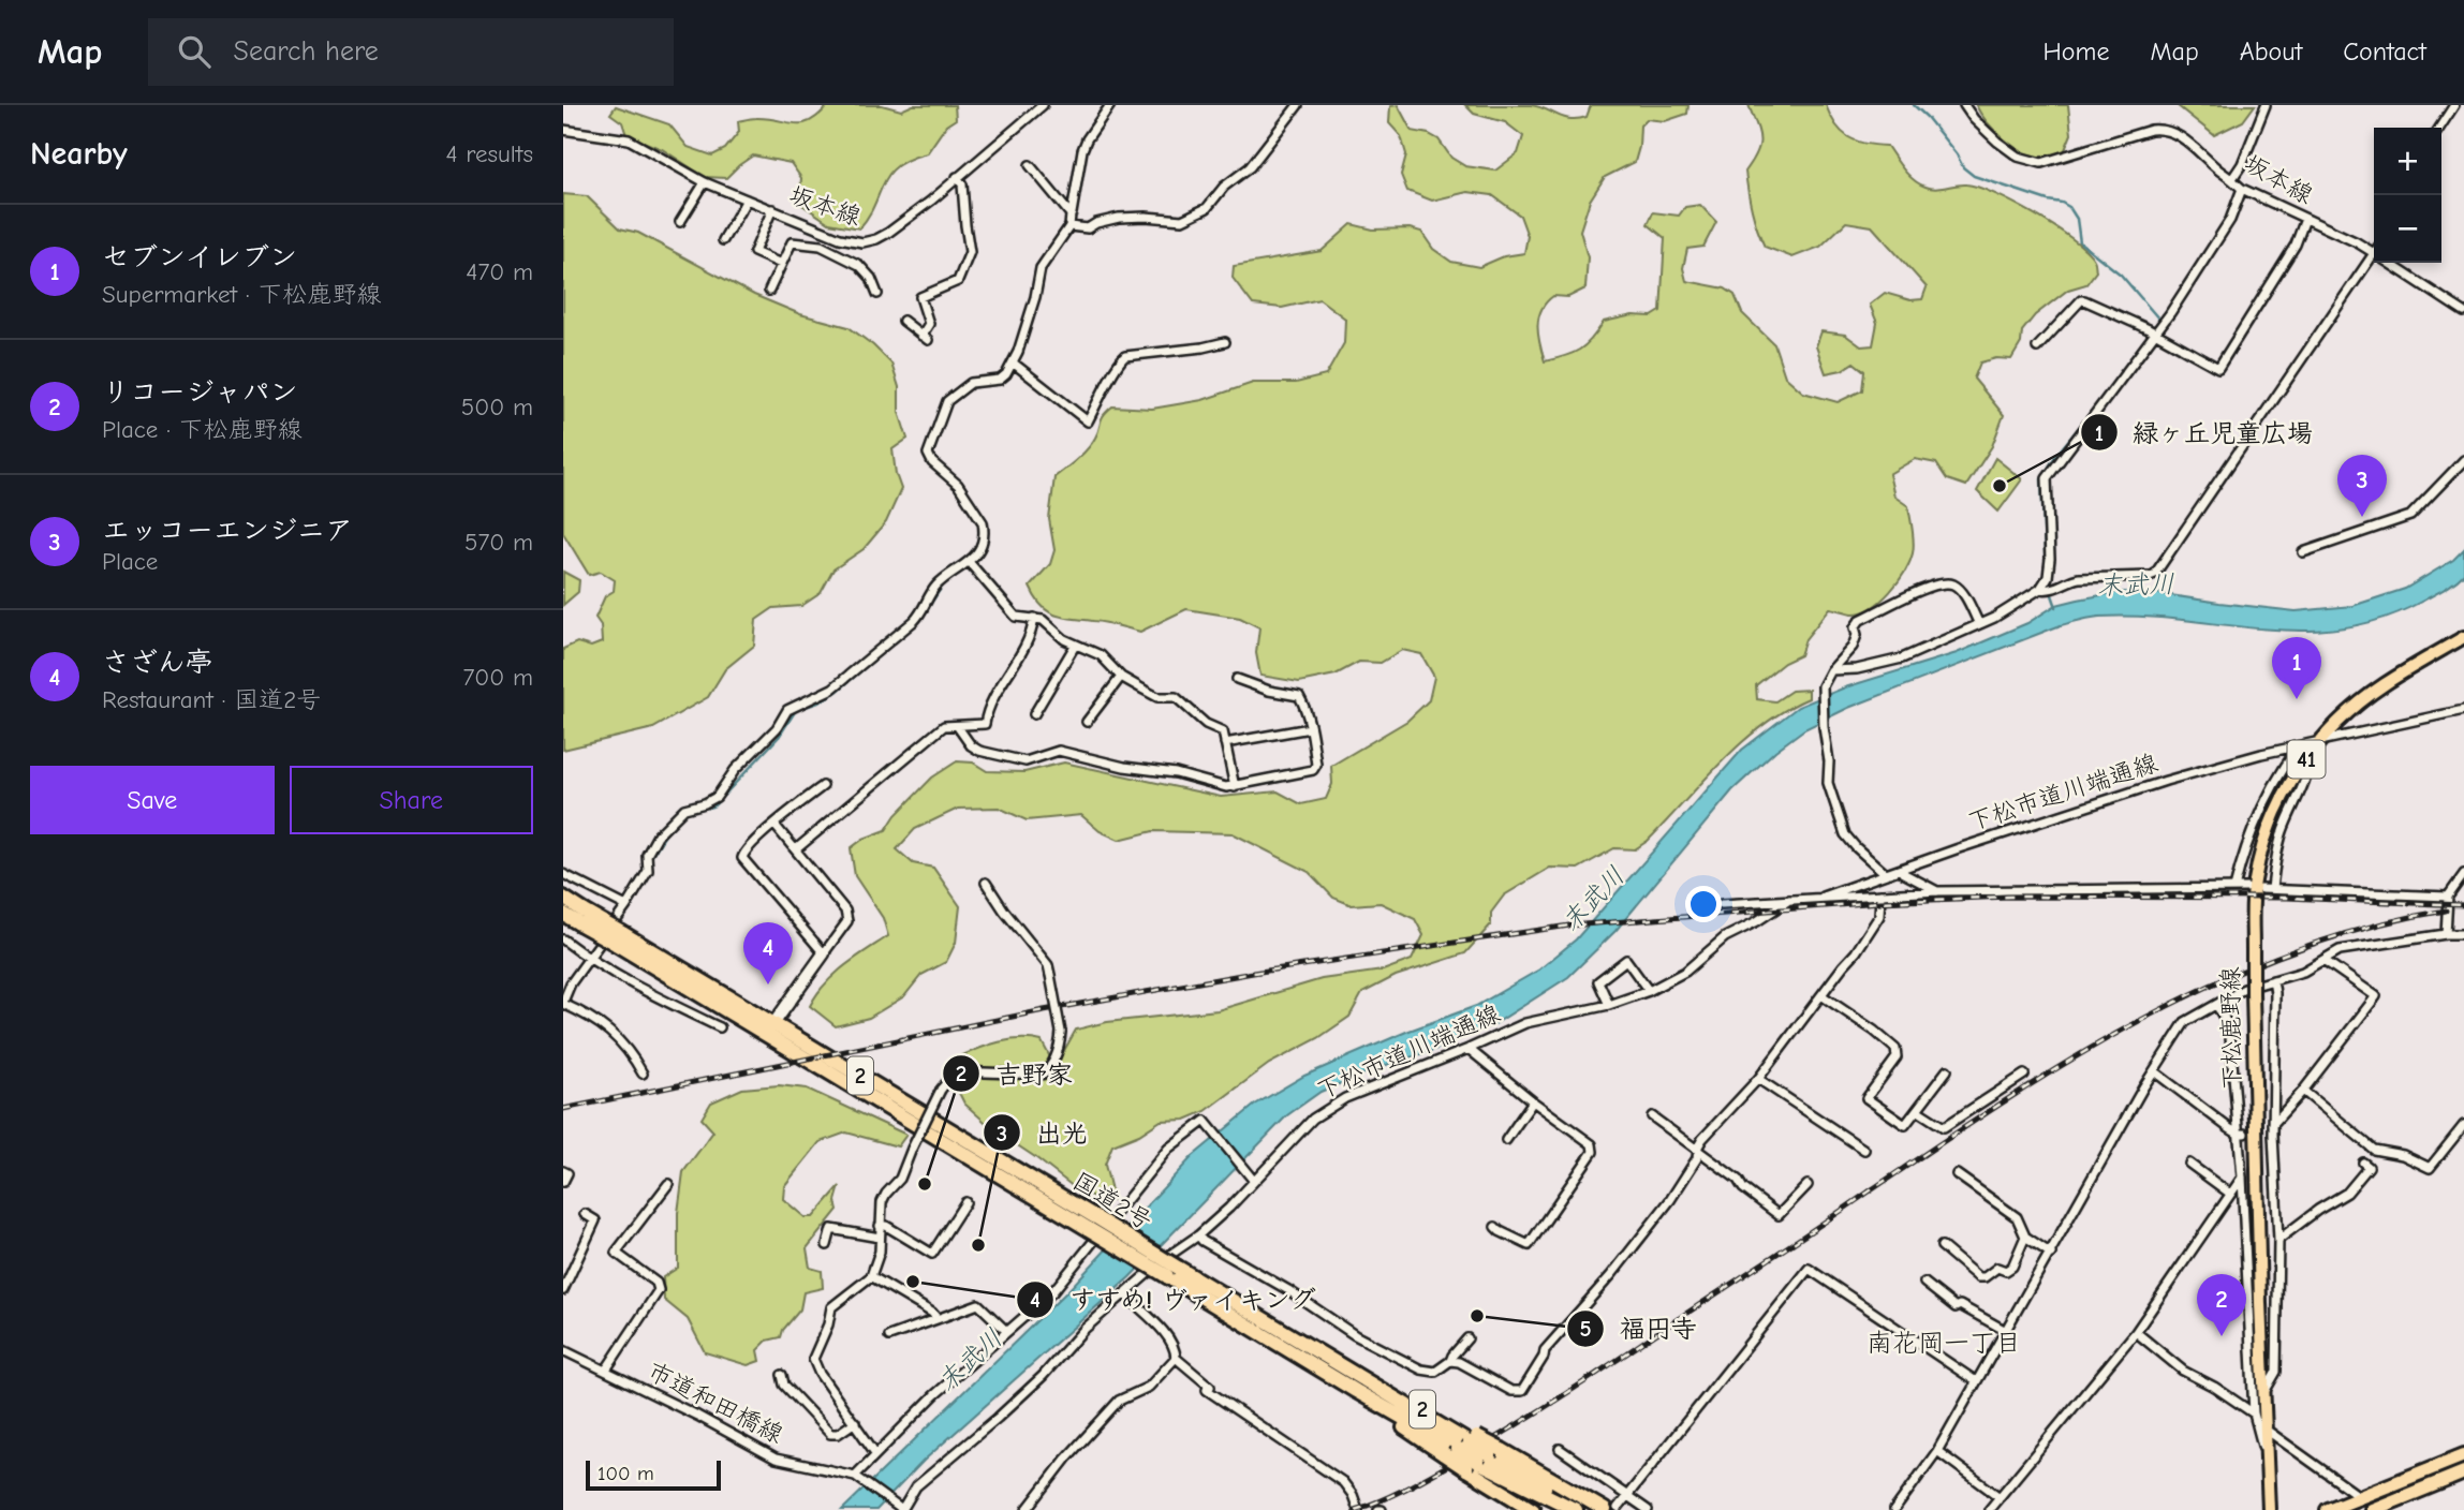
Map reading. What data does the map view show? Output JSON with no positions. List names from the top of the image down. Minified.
{"streets":{"highway":["2","国道2号"],"main road":["41","下松鹿野線"],"street":["坂本線","下松市道川端通線","市道和田橋線"]},"crossings":[["下松市道川端通線","下松鹿野線"]],"districts":["南花岡一丁目"],"water":["末武川"],"places":["緑ヶ丘児童広場","吉野家","出光","すすめ! ヴァイキング","福円寺"],"scale_bar":"100 m","page":{"header":"Map","search":"Search here","nav":["Home","Map","About","Contact"],"heading":["Nearby","4 results"],"map_buttons":["+","−"],"list":[{"mark":"1","name":"セブンイレブン","note":"Supermarket · 下松鹿野線","value":"470 m"},{"mark":"2","name":"リコージャパン","note":"Place · 下松鹿野線","value":"500 m"},{"mark":"3","name":"エッコーエンジニア","note":"Place","value":"570 m"},{"mark":"4","name":"さざん亭","note":"Restaurant · 国道2号","value":"700 m"}],"pins":["3","1","4","2"],"buttons":["Save","Share"],"scale":"100 m"}}
